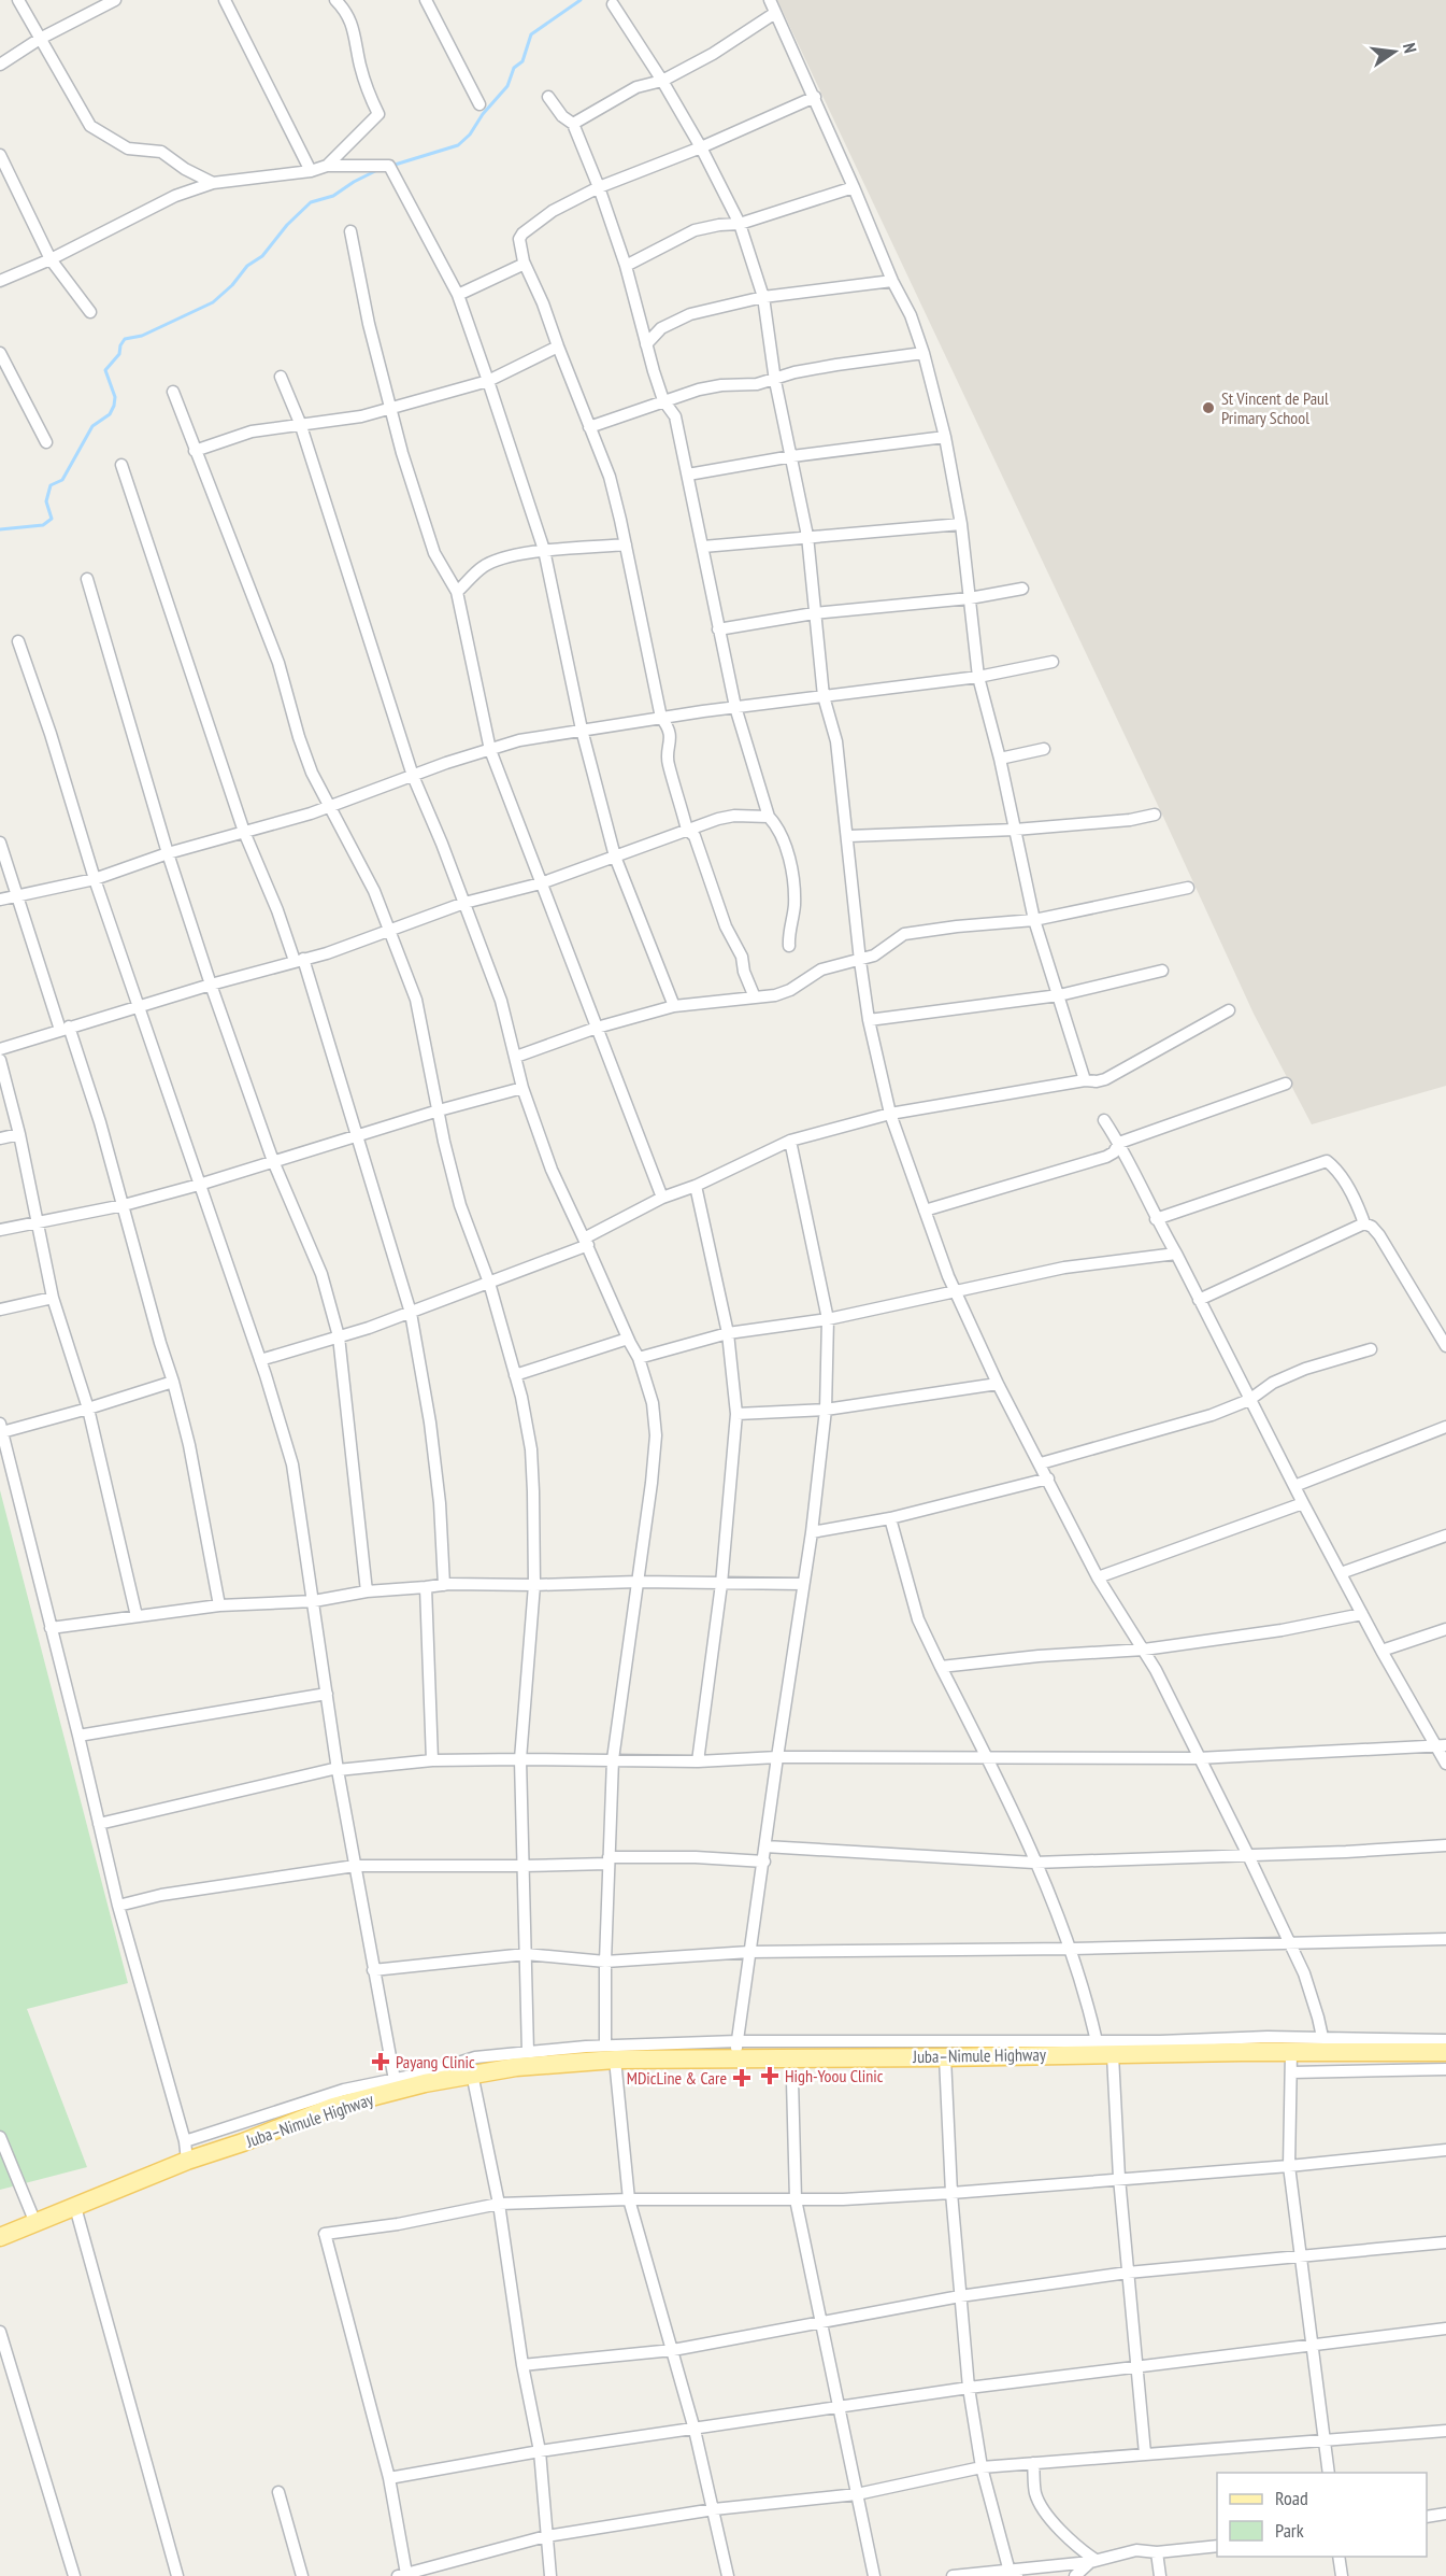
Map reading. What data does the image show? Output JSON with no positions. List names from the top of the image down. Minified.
{"streets":{"main road":["Juba–Nimule Highway"]},"places":{"other":["St Vincent de Paul Primary School"],"health":["Payang Clinic","High-Yoou Clinic","MDicLine & Care"]},"legend":["Road","Park"],"north":"right"}
